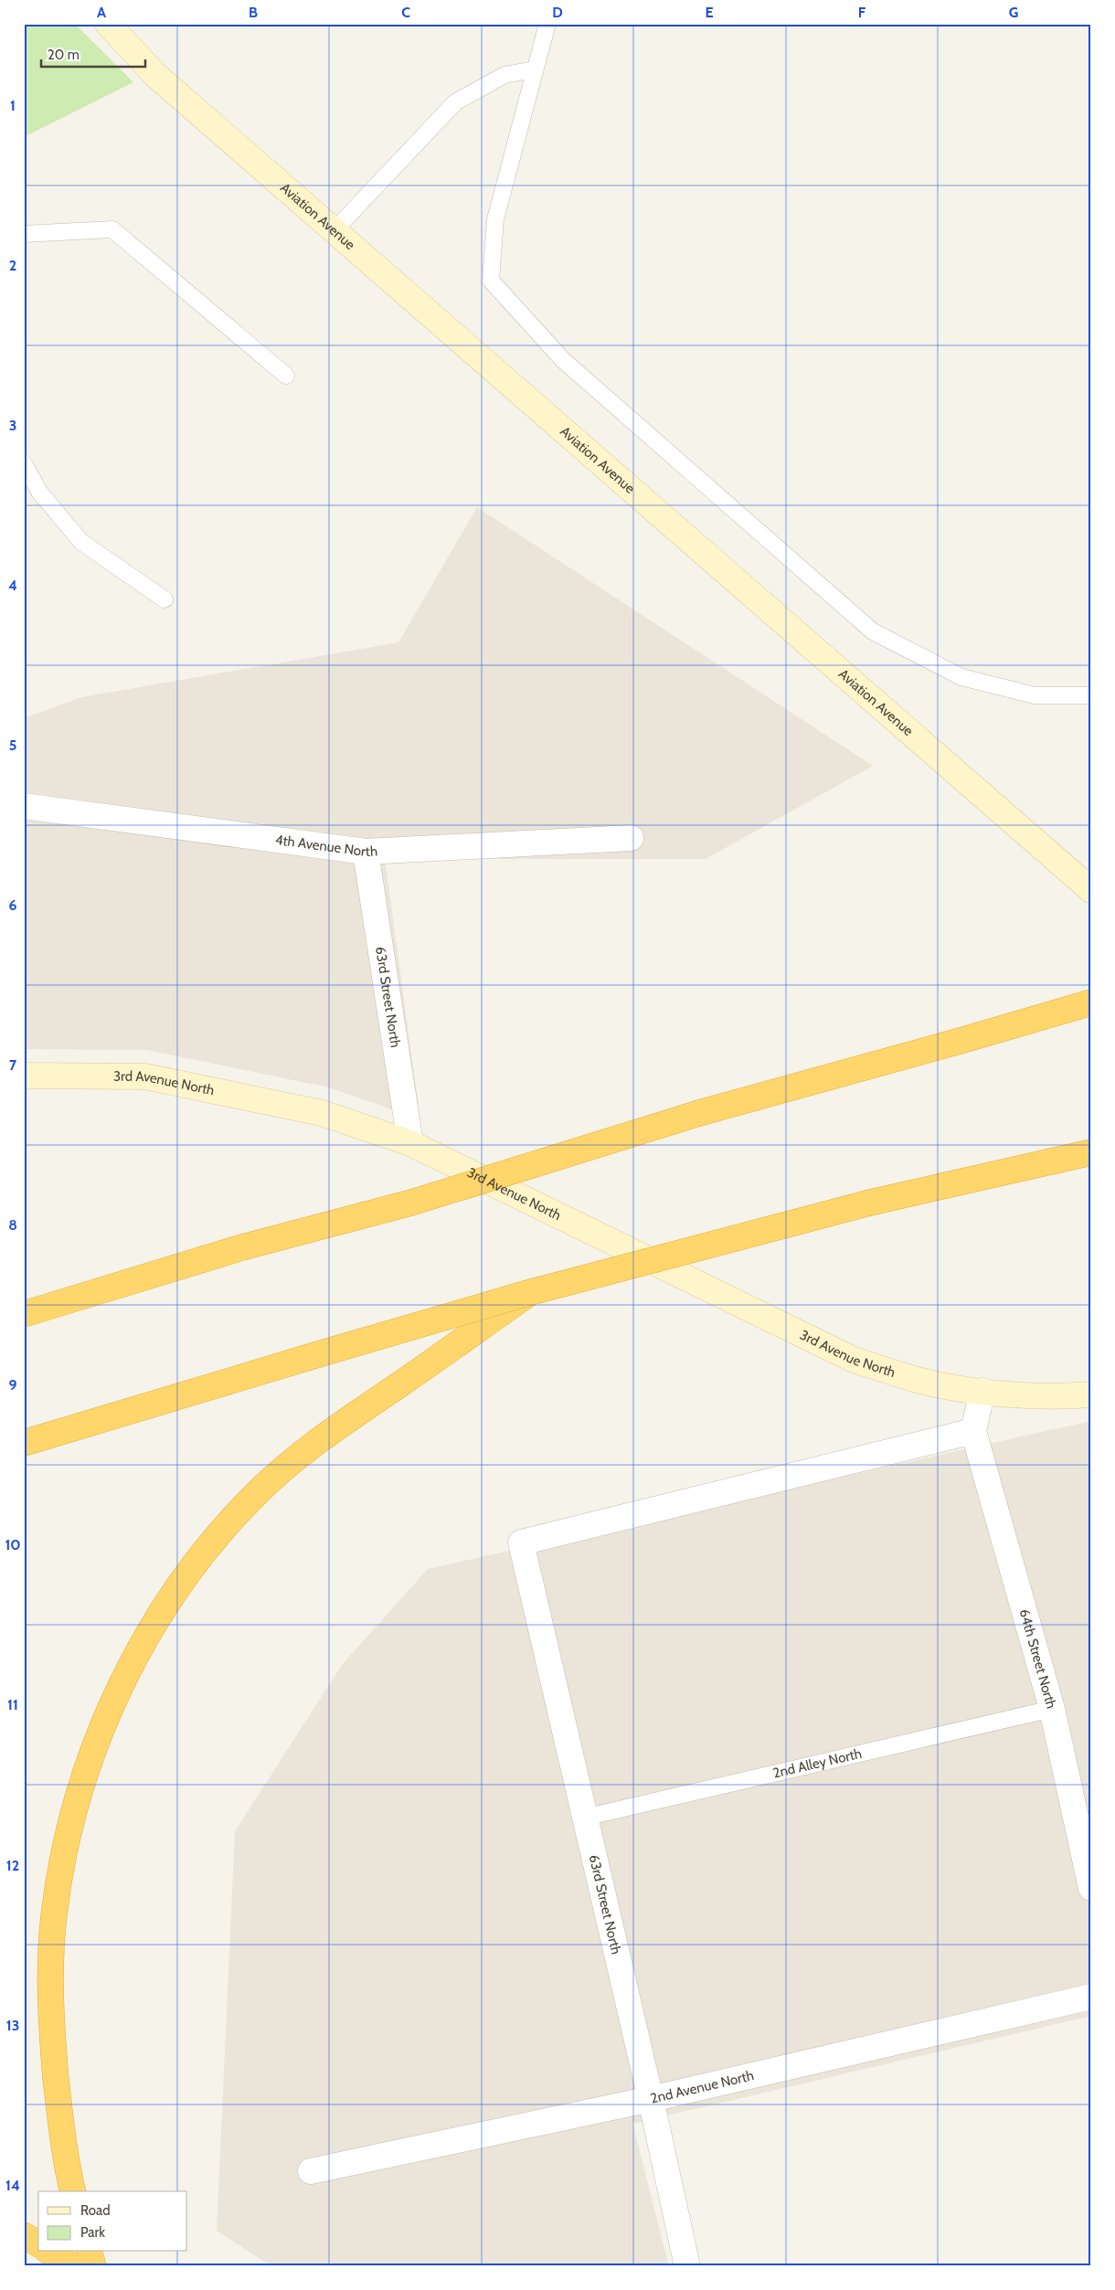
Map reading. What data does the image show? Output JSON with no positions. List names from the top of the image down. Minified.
{"streets":{"street":["Aviation Avenue","4th Avenue North","63rd Street North","3rd Avenue North","64th Street North","2nd Avenue North"],"lane":["2nd Alley North"]},"crossings":[["4th Avenue North","63rd Street North"],["63rd Street North","3rd Avenue North"],["63rd Street North","64th Street North"],["63rd Street North","2nd Alley North"],["63rd Street North","2nd Avenue North"],["64th Street North","2nd Alley North"]],"legend":["Road","Park"],"scale_bar":"20 m","grid":{"columns":["A","B","C","D","E","F","G"],"rows":["1","2","3","4","5","6","7","8","9","10","11","12","13","14"]}}
